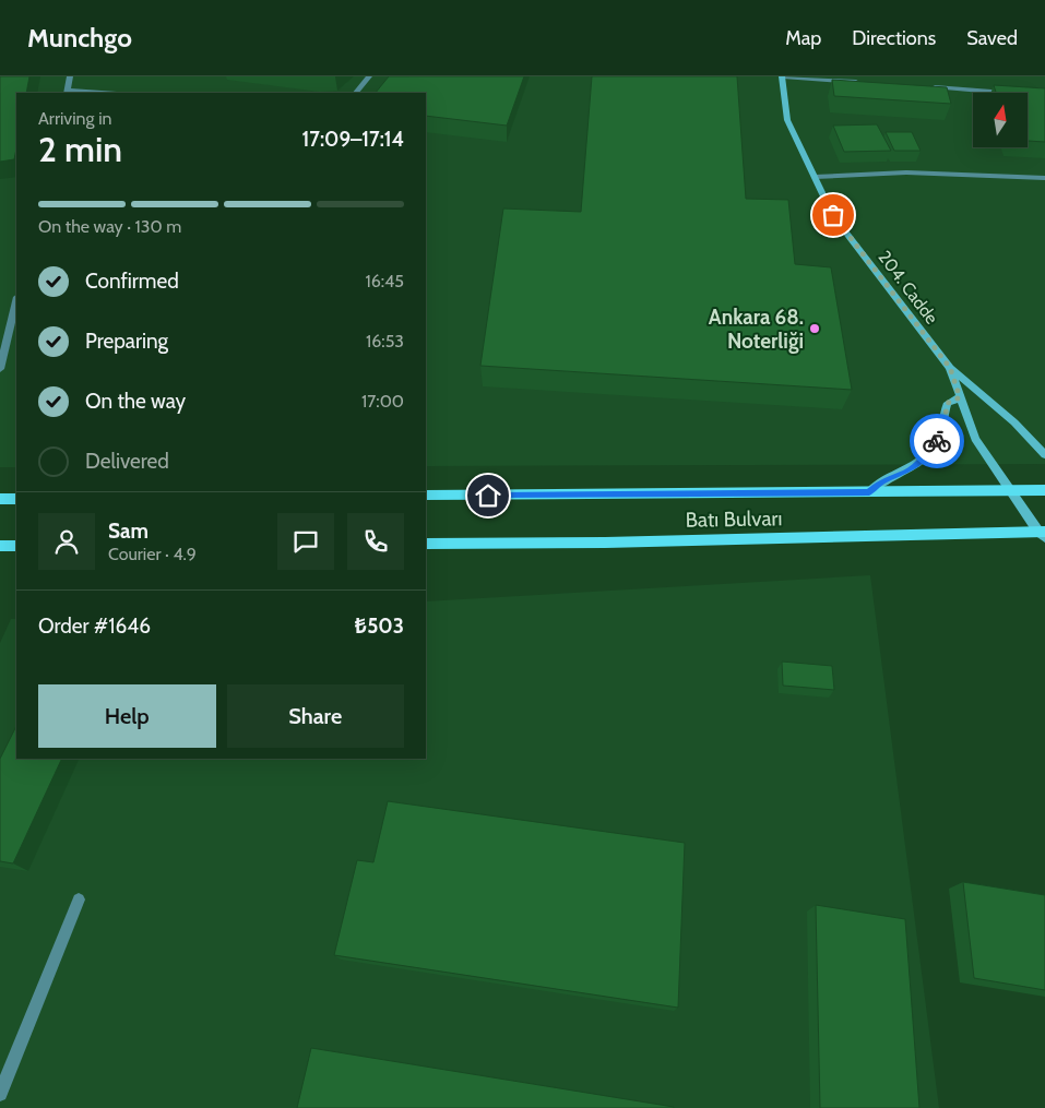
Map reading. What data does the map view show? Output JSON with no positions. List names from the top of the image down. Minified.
{"streets":{"main road":["Batı Bulvarı"],"street":["204. Cadde"]},"crossings":[["204. Cadde","Batı Bulvarı"]],"places":["Ankara 68. Noterliği"],"north":"top","page":{"header":"Munchgo","nav":["Map","Directions","Saved"],"heading":["2 min","Arriving in","17:09–17:14"],"panel":["Sam","Courier · 4.9","Order #1646","₺503"],"bar":"On the way · 130 m","list":[["Confirmed","16:45"],["Preparing","16:53"],["On the way","17:00"],"Delivered"],"buttons":["Help","Share"]}}
